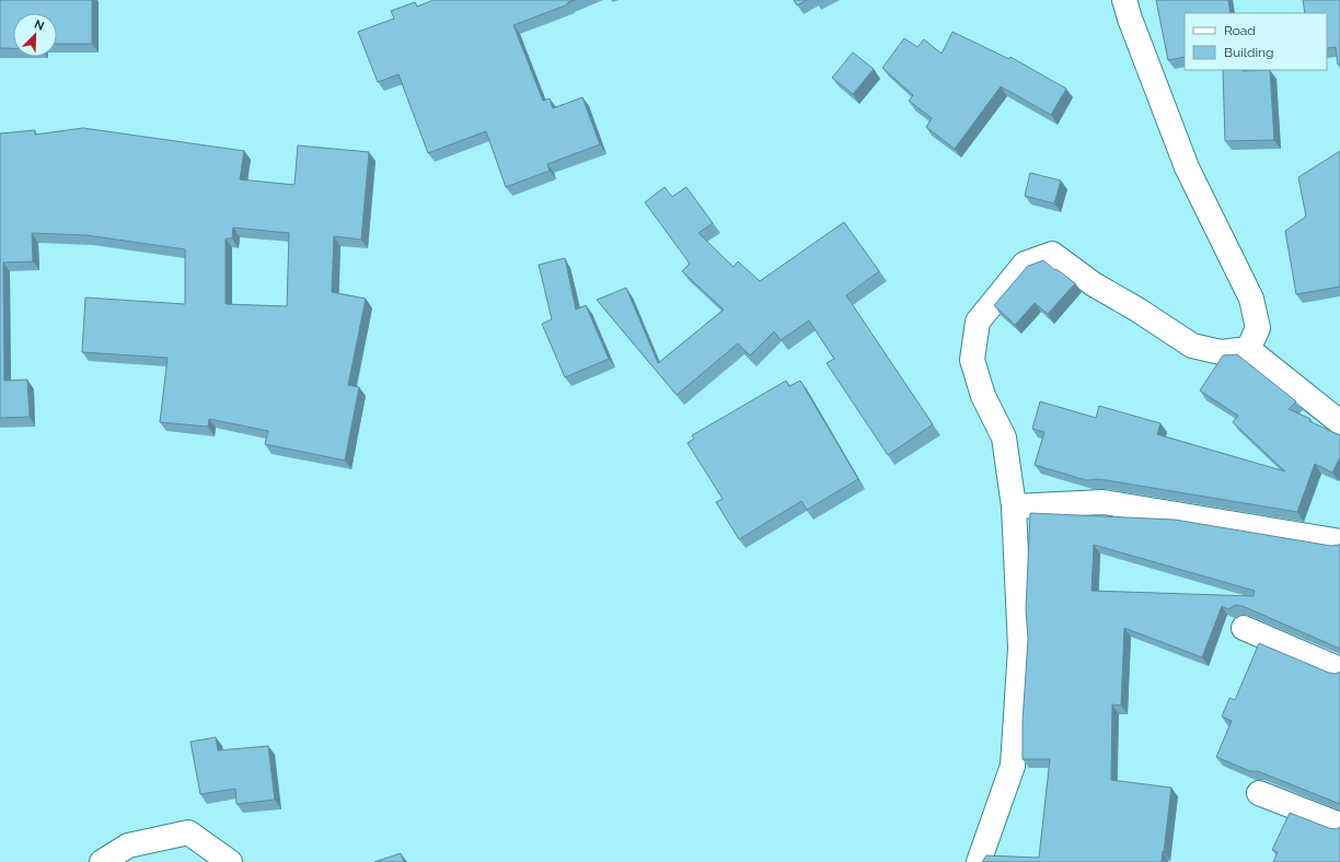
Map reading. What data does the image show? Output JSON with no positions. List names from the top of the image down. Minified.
{"legend":["Road","Building"],"north":"top right"}
